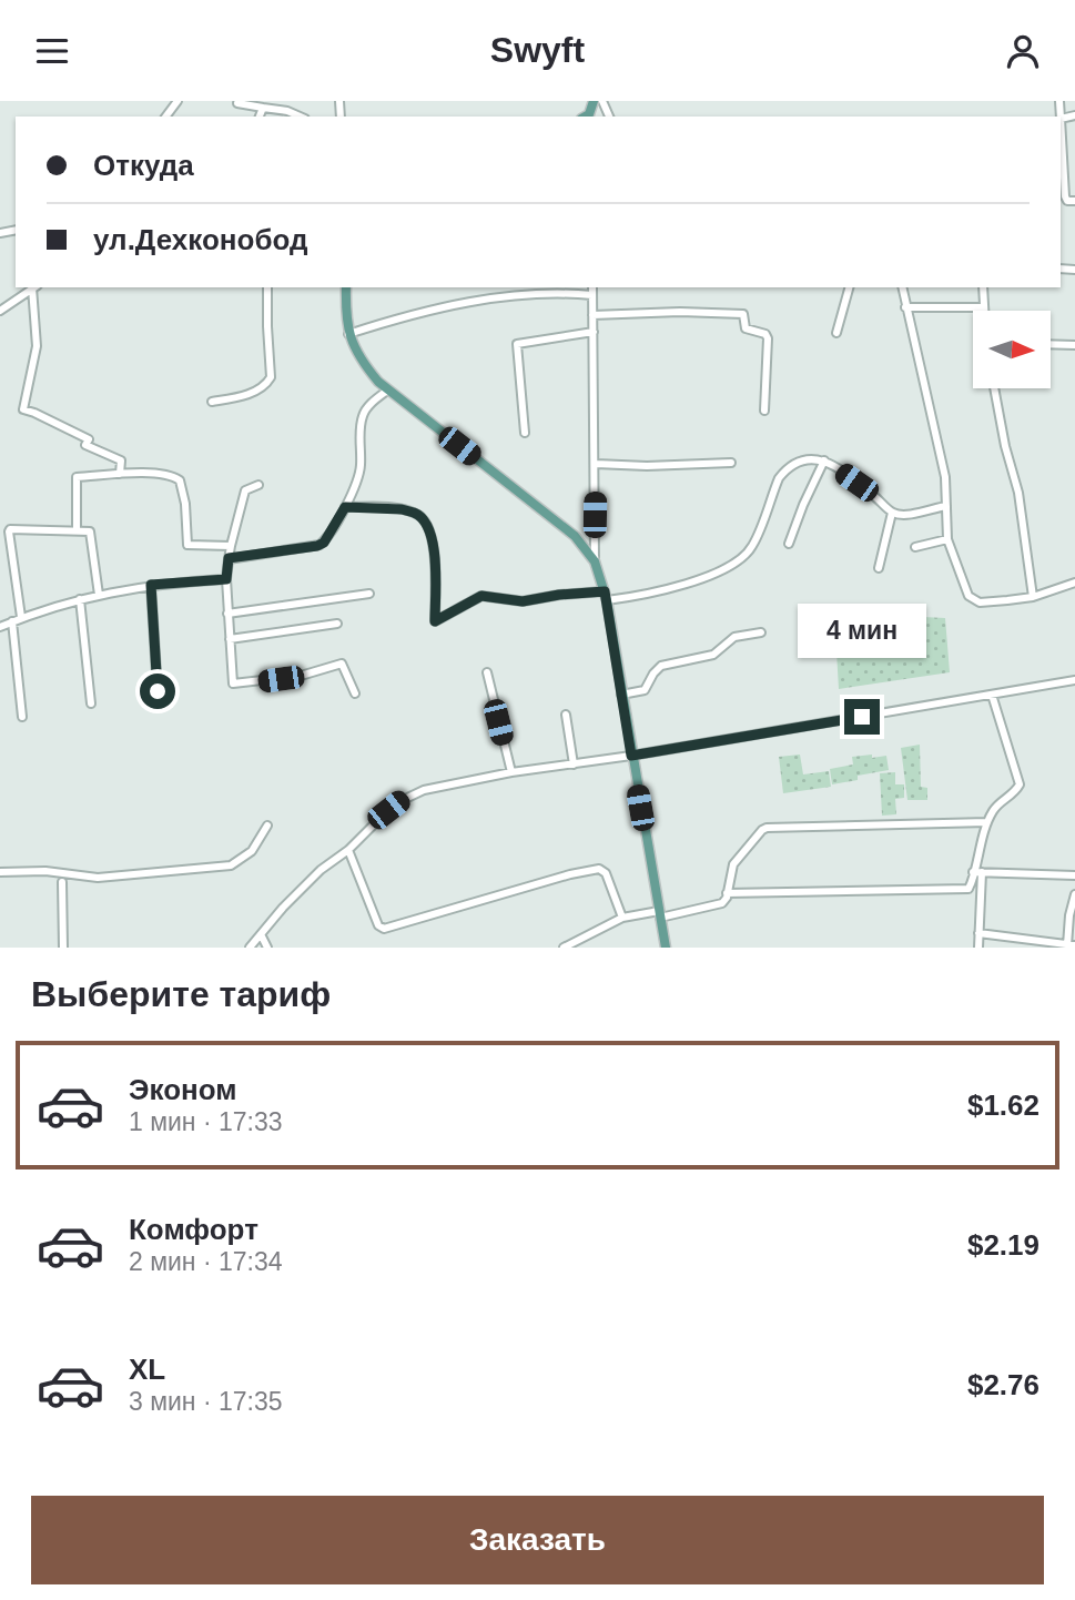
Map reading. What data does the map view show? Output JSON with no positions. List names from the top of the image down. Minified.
{"north":"right","page":{"header":"Swyft","banner":["Откуда","ул.Дехконобод"],"bubble":"4 мин","heading":"Выберите тариф","list":[{"name":"Эконом","note":"1 мин · 17:33","value":"$1.62"},{"name":"Комфорт","note":"2 мин · 17:34","value":"$2.19"},{"name":"XL","note":"3 мин · 17:35","value":"$2.76"}],"buttons":"Заказать"}}
